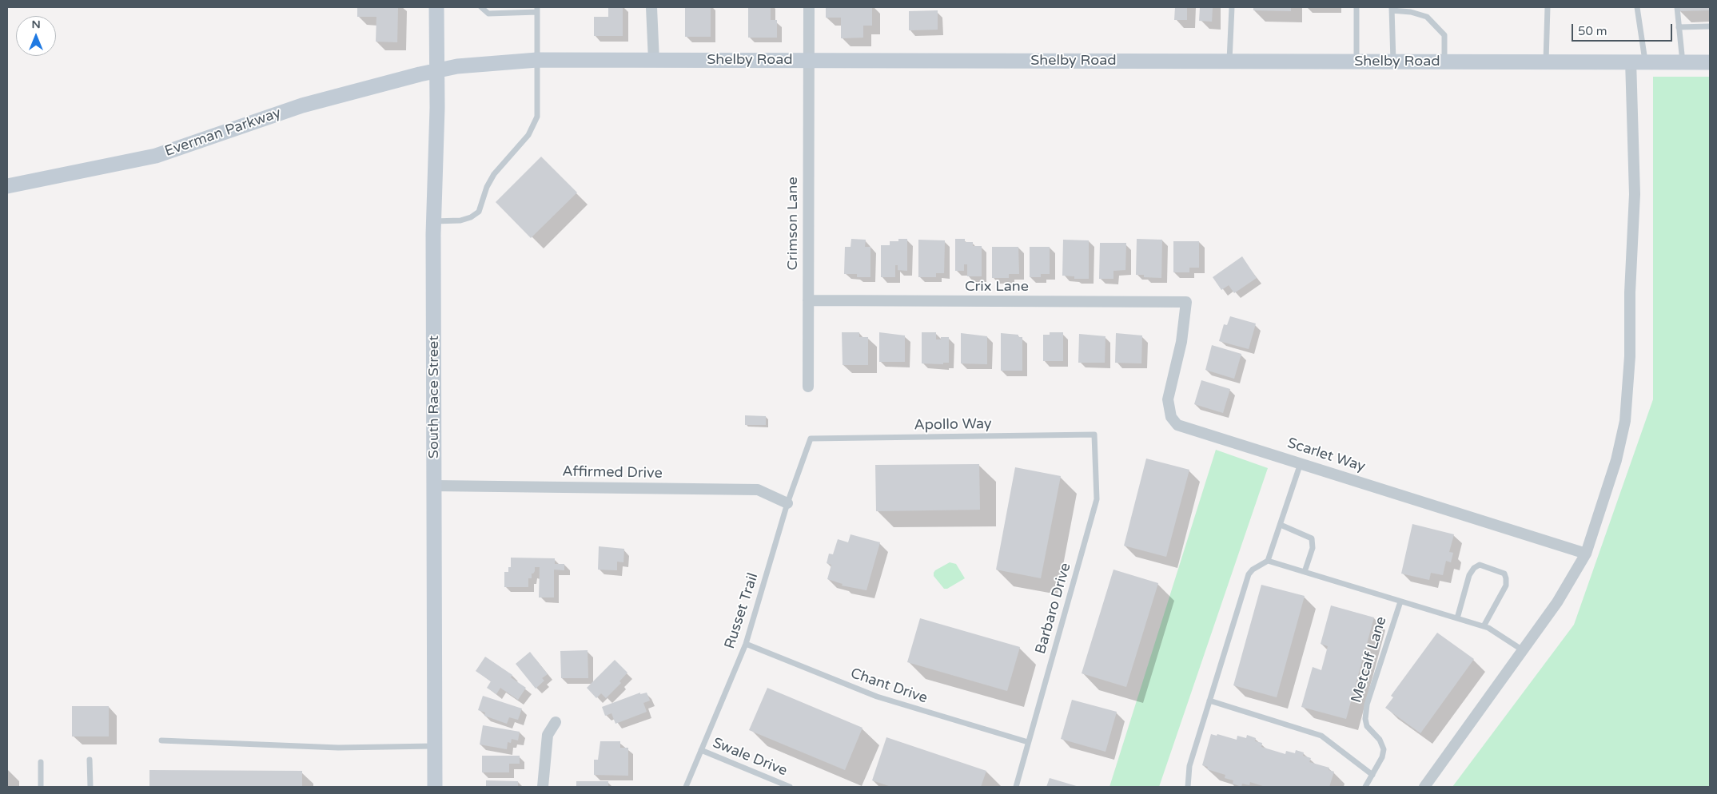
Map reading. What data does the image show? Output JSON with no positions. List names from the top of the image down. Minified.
{"streets":{"main road":["Shelby Road","Everman Parkway","South Race Street"],"street":["Crimson Lane","Crix Lane","Scarlet Way","Affirmed Drive"],"lane":["Apollo Way","Barbaro Drive","Russet Trail","Metcalf Lane","Chant Drive","Swale Drive"]},"crossings":[["Shelby Road","Everman Parkway"],["Shelby Road","Crimson Lane"],["Shelby Road","South Race Street"],["Everman Parkway","South Race Street"],["Crimson Lane","Crix Lane"],["Crix Lane","Scarlet Way"],["South Race Street","Affirmed Drive"],["Apollo Way","Barbaro Drive"],["Apollo Way","Russet Trail"],["Affirmed Drive","Russet Trail"],["Barbaro Drive","Chant Drive"],["Russet Trail","Chant Drive"],["Russet Trail","Swale Drive"]],"scale_bar":"50 m","north":"top"}
